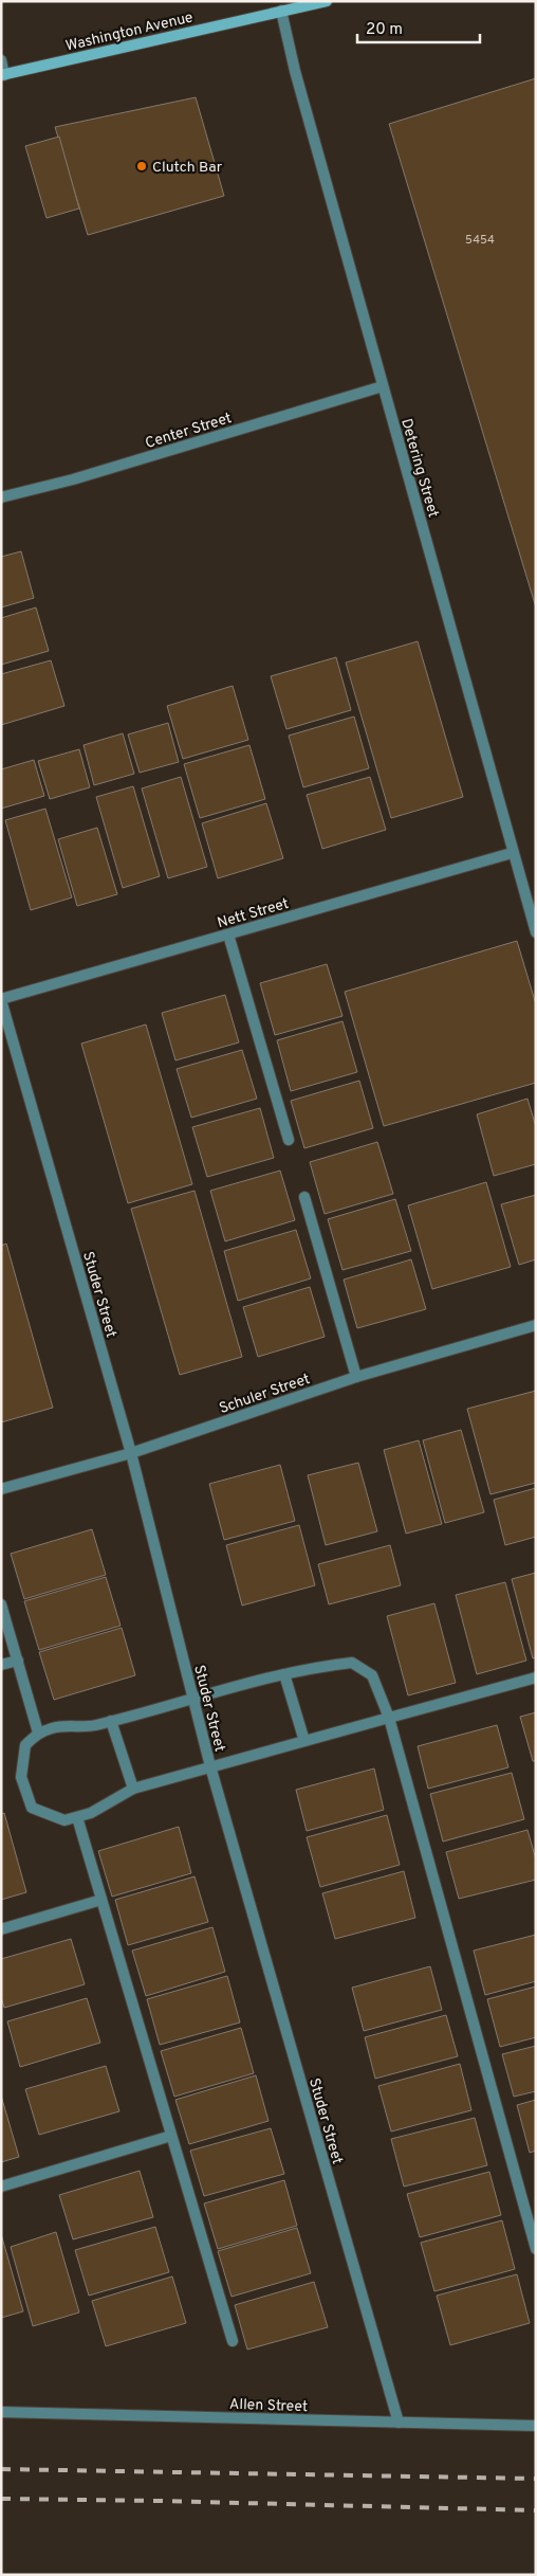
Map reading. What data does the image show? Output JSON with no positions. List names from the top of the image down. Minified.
{"streets":{"main road":["Washington Avenue"],"street":["Center Street","Detering Street","Nett Street","Studer Street","Schuler Street","Allen Street"]},"crossings":[["Washington Avenue","Detering Street"],["Center Street","Detering Street"],["Detering Street","Nett Street"],["Nett Street","Studer Street"],["Studer Street","Schuler Street"],["Studer Street","Allen Street"]],"places":["Clutch Bar"],"house_numbers":["5454"],"scale_bar":"20 m"}
